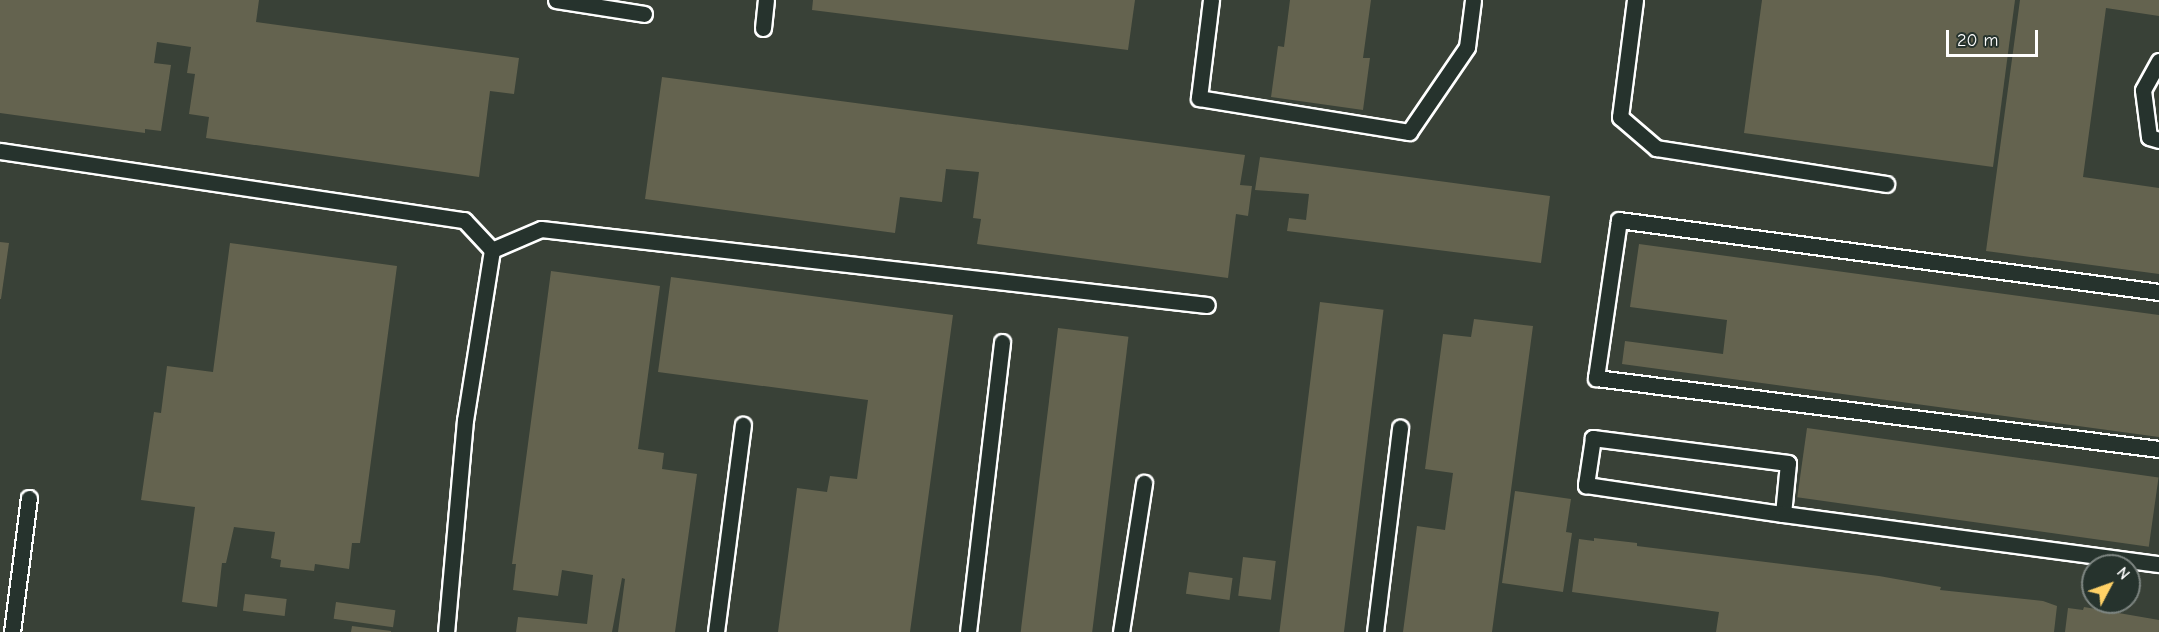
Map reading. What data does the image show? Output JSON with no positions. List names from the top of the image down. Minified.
{"scale_bar":"20 m","north":"top right"}
